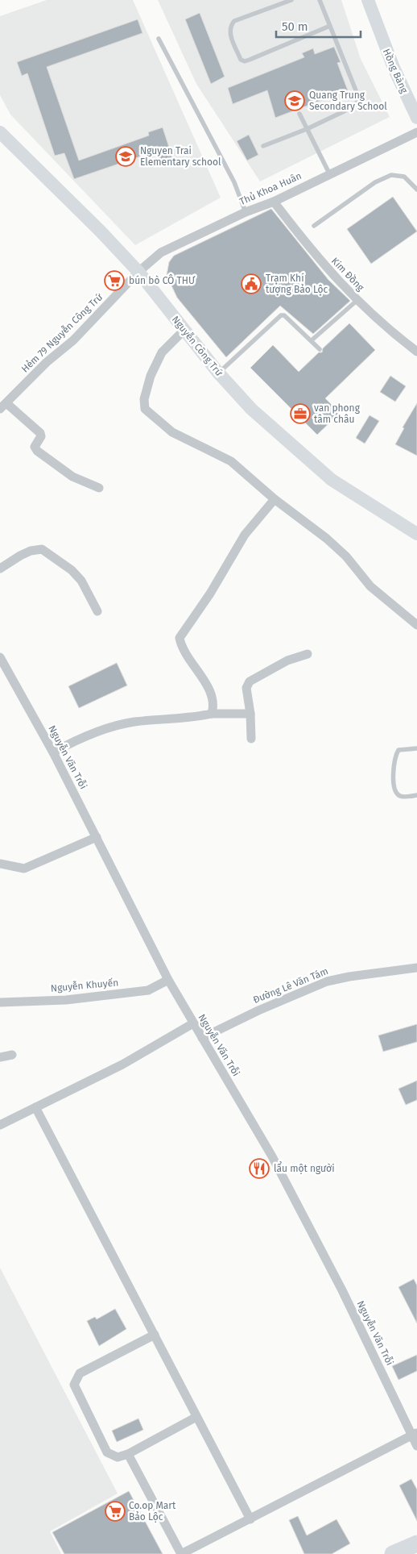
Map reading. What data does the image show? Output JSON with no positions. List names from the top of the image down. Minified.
{"streets":{"street":["Hồng Bàng","Thủ Khoa Huân","Kim Đồng","Hẻm 79 Nguyễn Công Trứ","Nguyễn Công Trứ","Nguyễn Văn Trỗi","Nguyễn Khuyến","Đường Lê Văn Tám"]},"crossings":[["Thủ Khoa Huân","Kim Đồng"],["Thủ Khoa Huân","Hẻm 79 Nguyễn Công Trứ"],["Thủ Khoa Huân","Nguyễn Công Trứ"],["Hẻm 79 Nguyễn Công Trứ","Nguyễn Công Trứ"],["Nguyễn Văn Trỗi","Nguyễn Khuyến"],["Nguyễn Văn Trỗi","Đường Lê Văn Tám"]],"places":{"school or university":["Quang Trung Secondary School","Nguyen Trai Elementary school"],"supermarket":["bún bò CÔ THƯ","Co.op Mart Bảo Lộc"],"public building":["Trạm Khí tượng Bảo Lộc"],"office":["van phong tâm châu"],"restaurant":["lẩu một người"]},"scale_bar":"50 m"}
